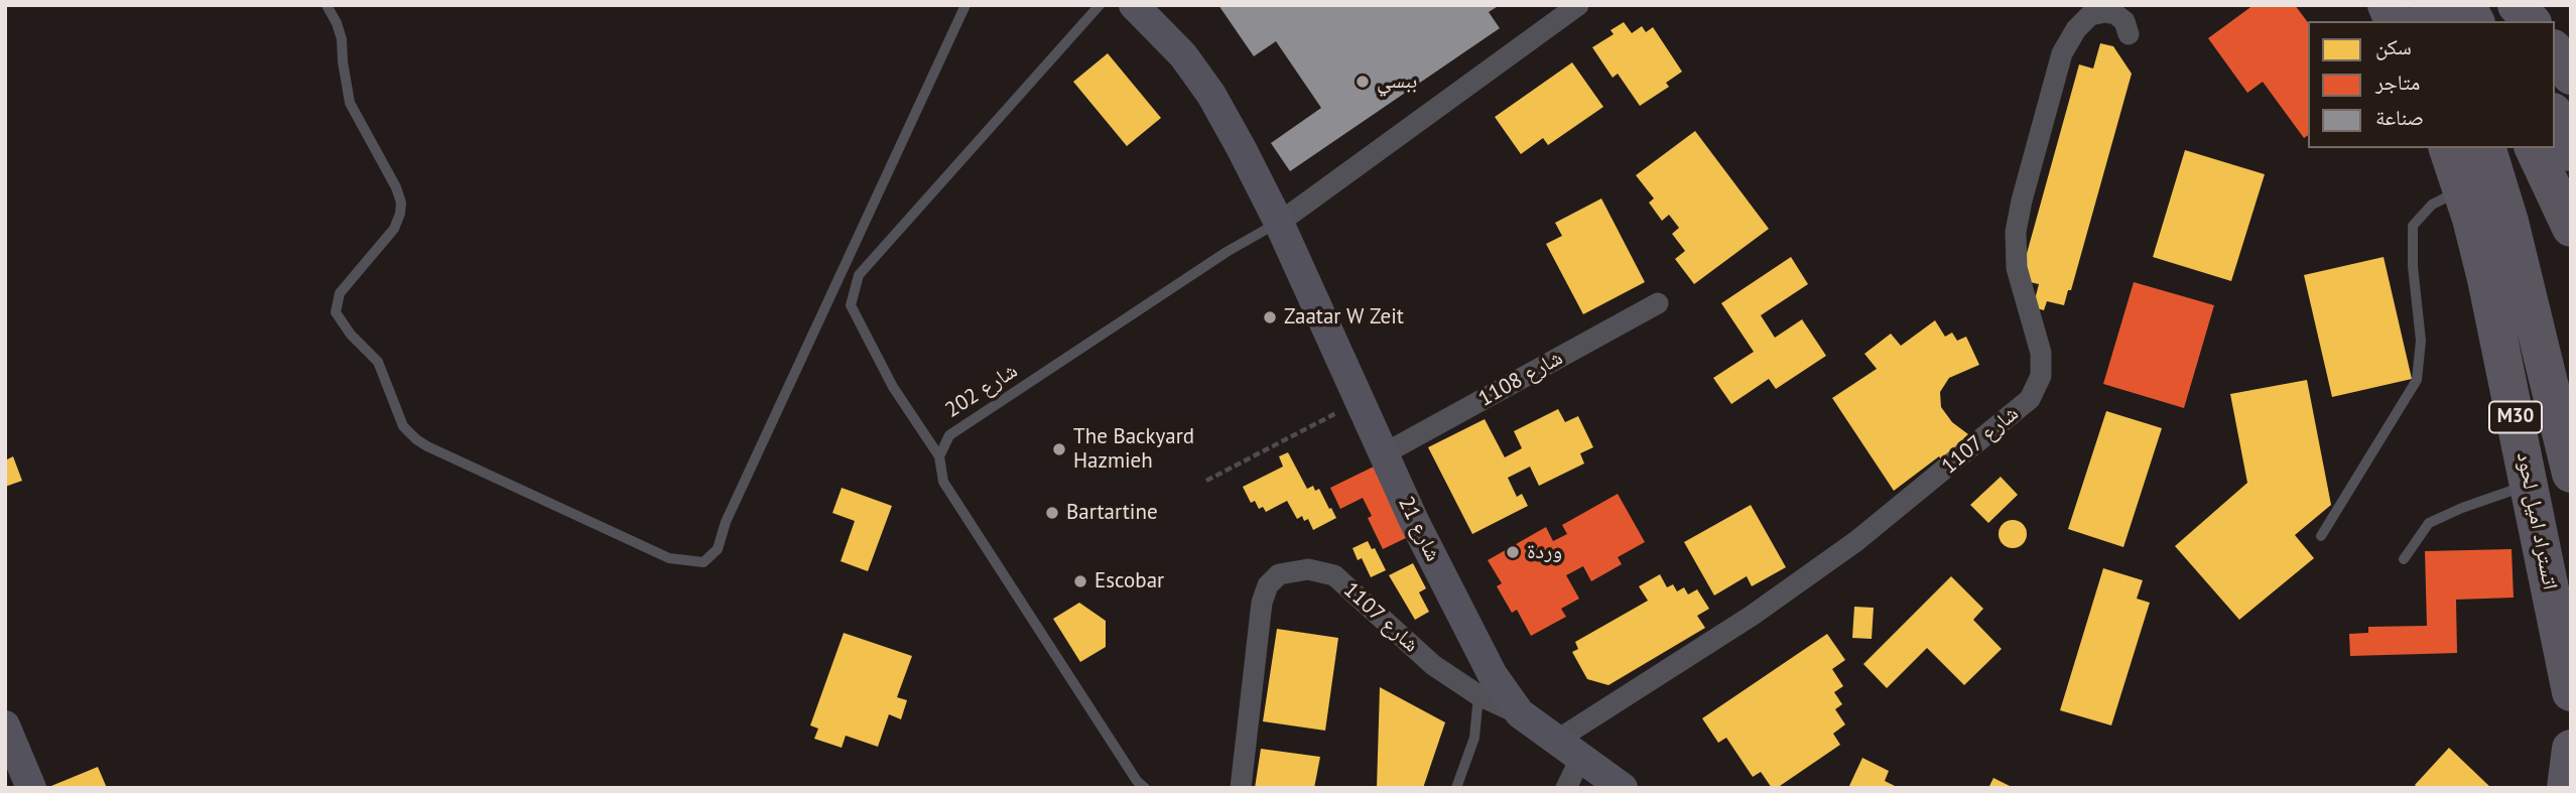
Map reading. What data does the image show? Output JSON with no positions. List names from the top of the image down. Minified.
{"streets":{"highway":["M30","اتستراد اميل لحود"],"main road":["شارع 21"],"street":["شارع 1108","شارع 1107"],"lane":["شارع 202"]},"crossings":[["شارع 1108","شارع 21"],["شارع 202","شارع 21"],["شارع 1107","شارع 21"]],"places":["ببسي","Zaatar W Zeit","The Backyard Hazmieh","Bartartine","وردة","Escobar"],"legend":["سكن","متاجر","صناعة"]}
